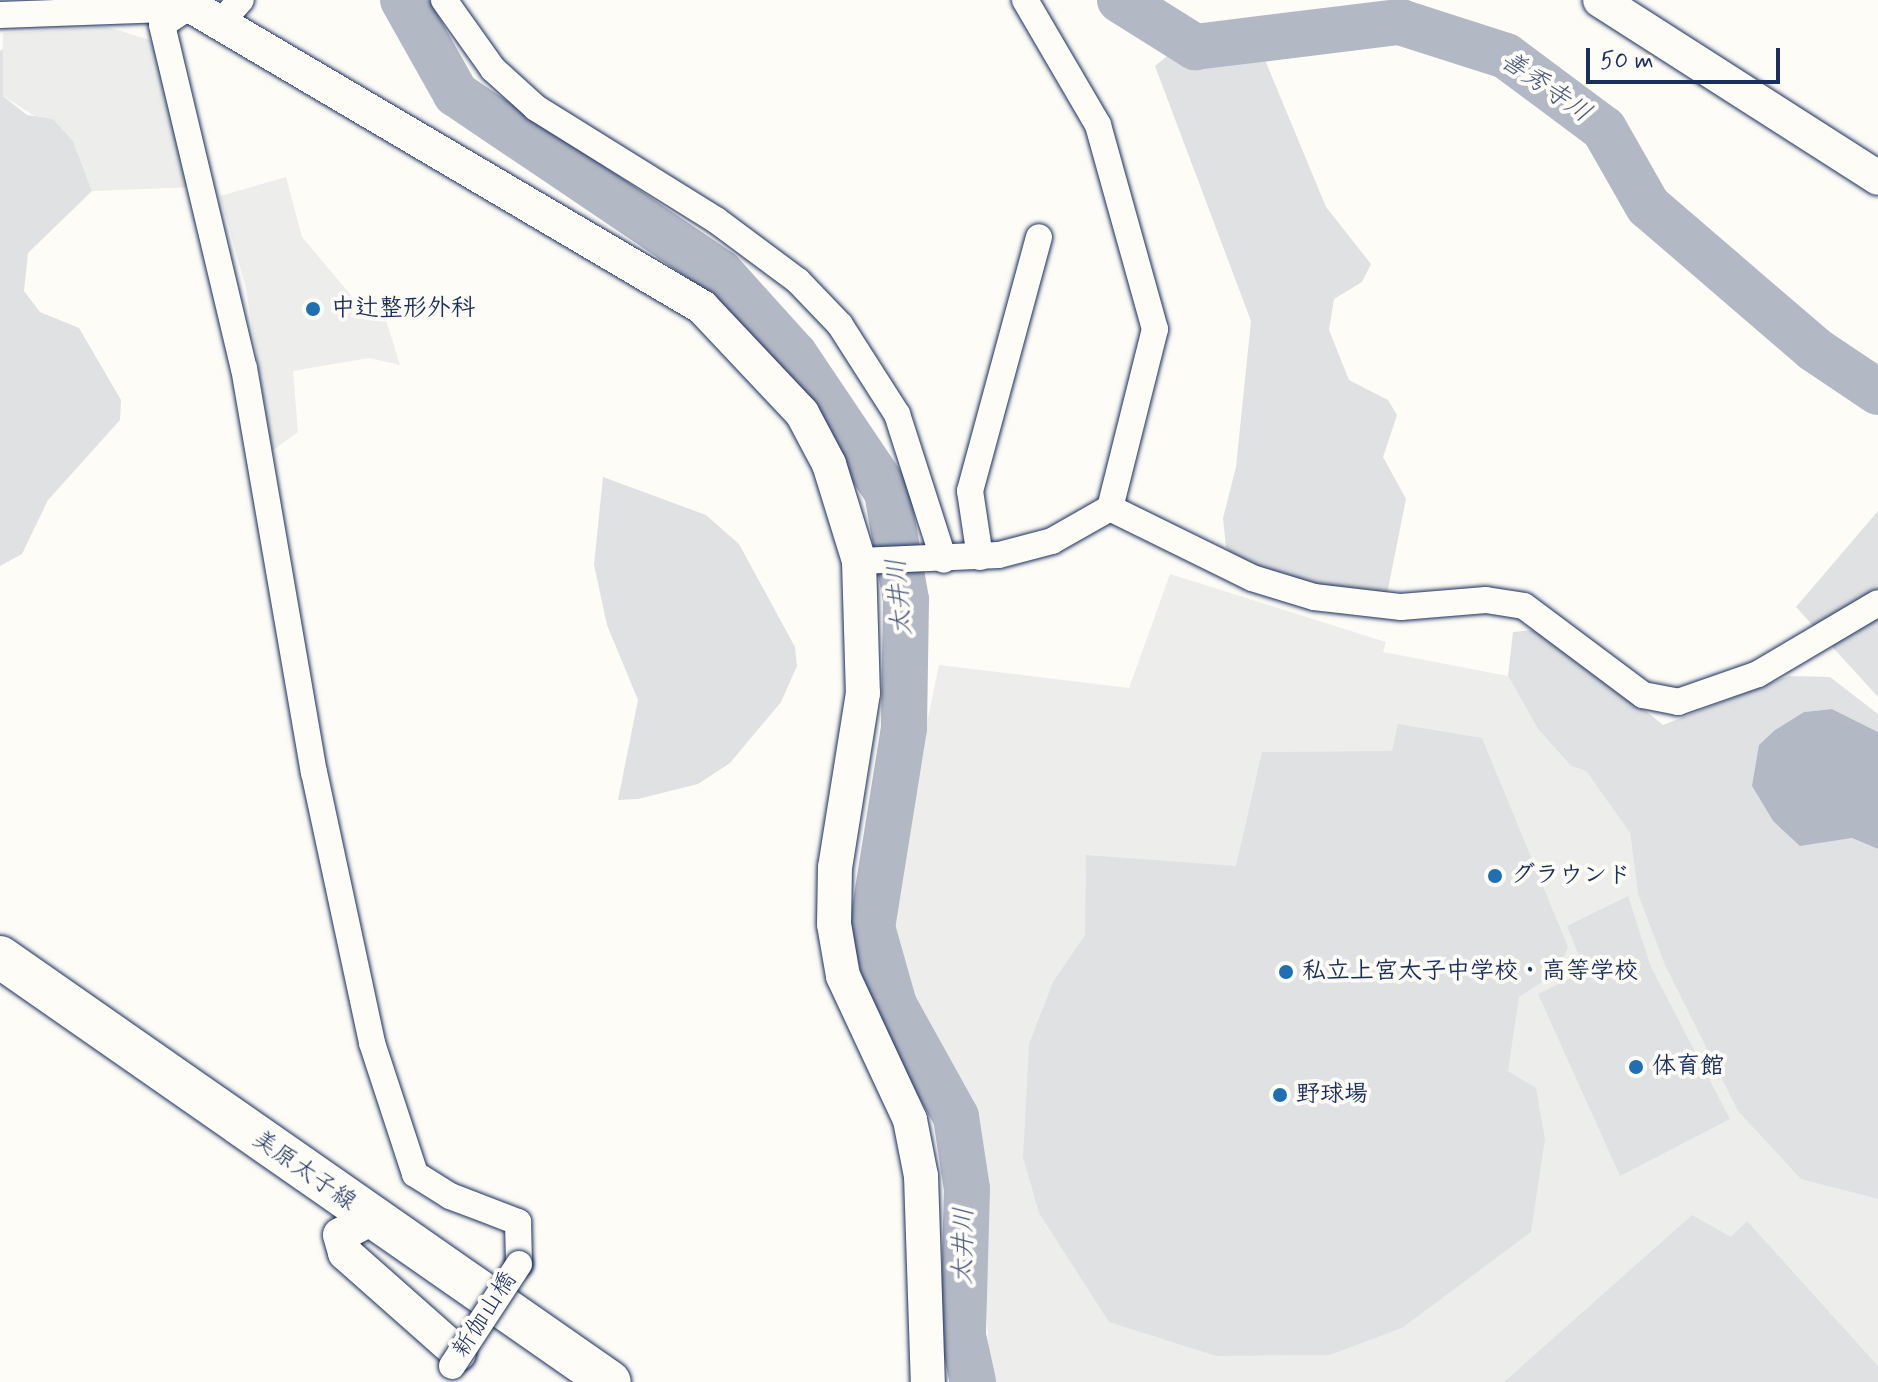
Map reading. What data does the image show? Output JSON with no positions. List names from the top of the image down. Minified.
{"streets":{"main road":["美原太子線"],"street":["新伽山橋"]},"water":["善秀寺川","太井川"],"places":["中辻整形外科","グラウンド","私立上宮太子中学校・高等学校","体育館","野球場"],"scale_bar":"50 m"}
